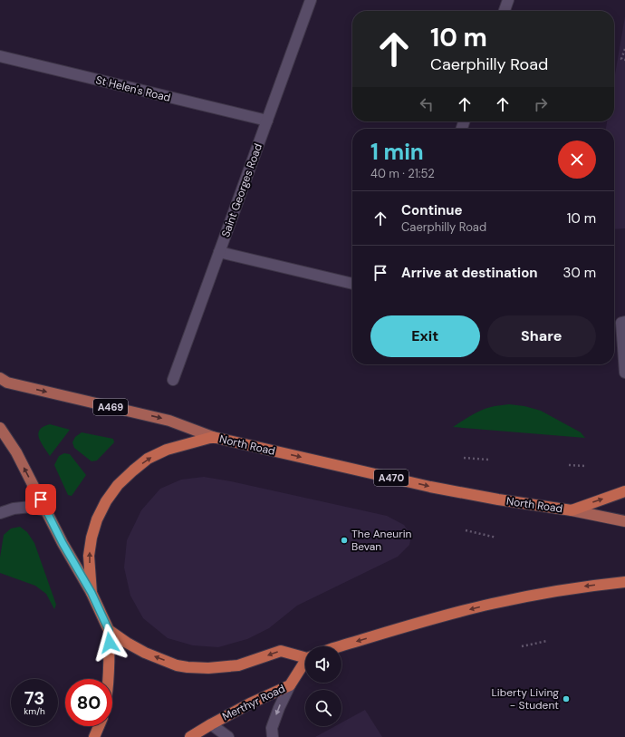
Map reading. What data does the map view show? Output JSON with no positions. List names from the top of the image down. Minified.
{"streets":{"highway":["North Road","A470","Merthyr Road"],"main road":["A469"],"street":["St Helen's Road","Saint Georges Road"]},"crossings":[["St Helen's Road","Saint Georges Road"],["A469","North Road"],["North Road","A470"]],"one_way":["North Road"],"places":["The Aneurin Bevan","Liberty Living - Student"],"page":{"turn":["10 m","Caerphilly Road"],"heading":["1 min","40 m · 21:52"],"list":[{"name":"Continue","note":"Caerphilly Road","value":"10 m"},{"name":"Arrive at destination","value":"30 m"}],"buttons":["Exit","Share"],"speed":"73 km/h","limit":"80"}}
